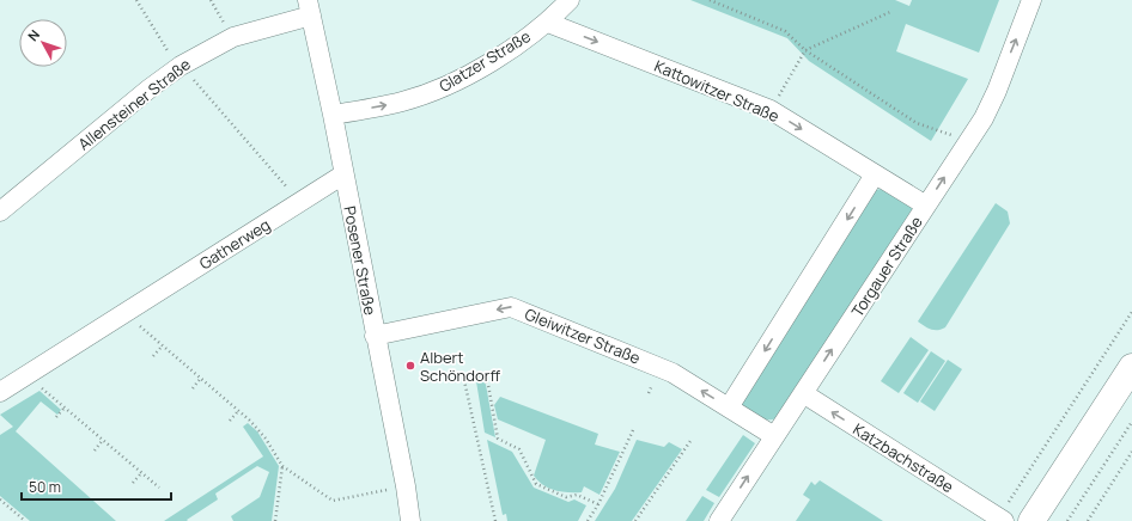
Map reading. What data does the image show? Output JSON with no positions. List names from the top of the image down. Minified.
{"streets":{"street":["Glatzer Straße","Kattowitzer Straße","Allensteiner Straße","Gatherweg","Posener Straße","Torgauer Straße","Gleiwitzer Straße","Katzbachstraße"]},"crossings":[["Glatzer Straße","Kattowitzer Straße"],["Glatzer Straße","Posener Straße"],["Kattowitzer Straße","Torgauer Straße"],["Allensteiner Straße","Posener Straße"],["Gatherweg","Posener Straße"],["Posener Straße","Gleiwitzer Straße"],["Torgauer Straße","Gleiwitzer Straße"],["Torgauer Straße","Katzbachstraße"]],"one_way":["Glatzer Straße","Kattowitzer Straße","Gleiwitzer Straße","Katzbachstraße"],"places":["Albert Schöndorff"],"scale_bar":"50 m","north":"top left"}
